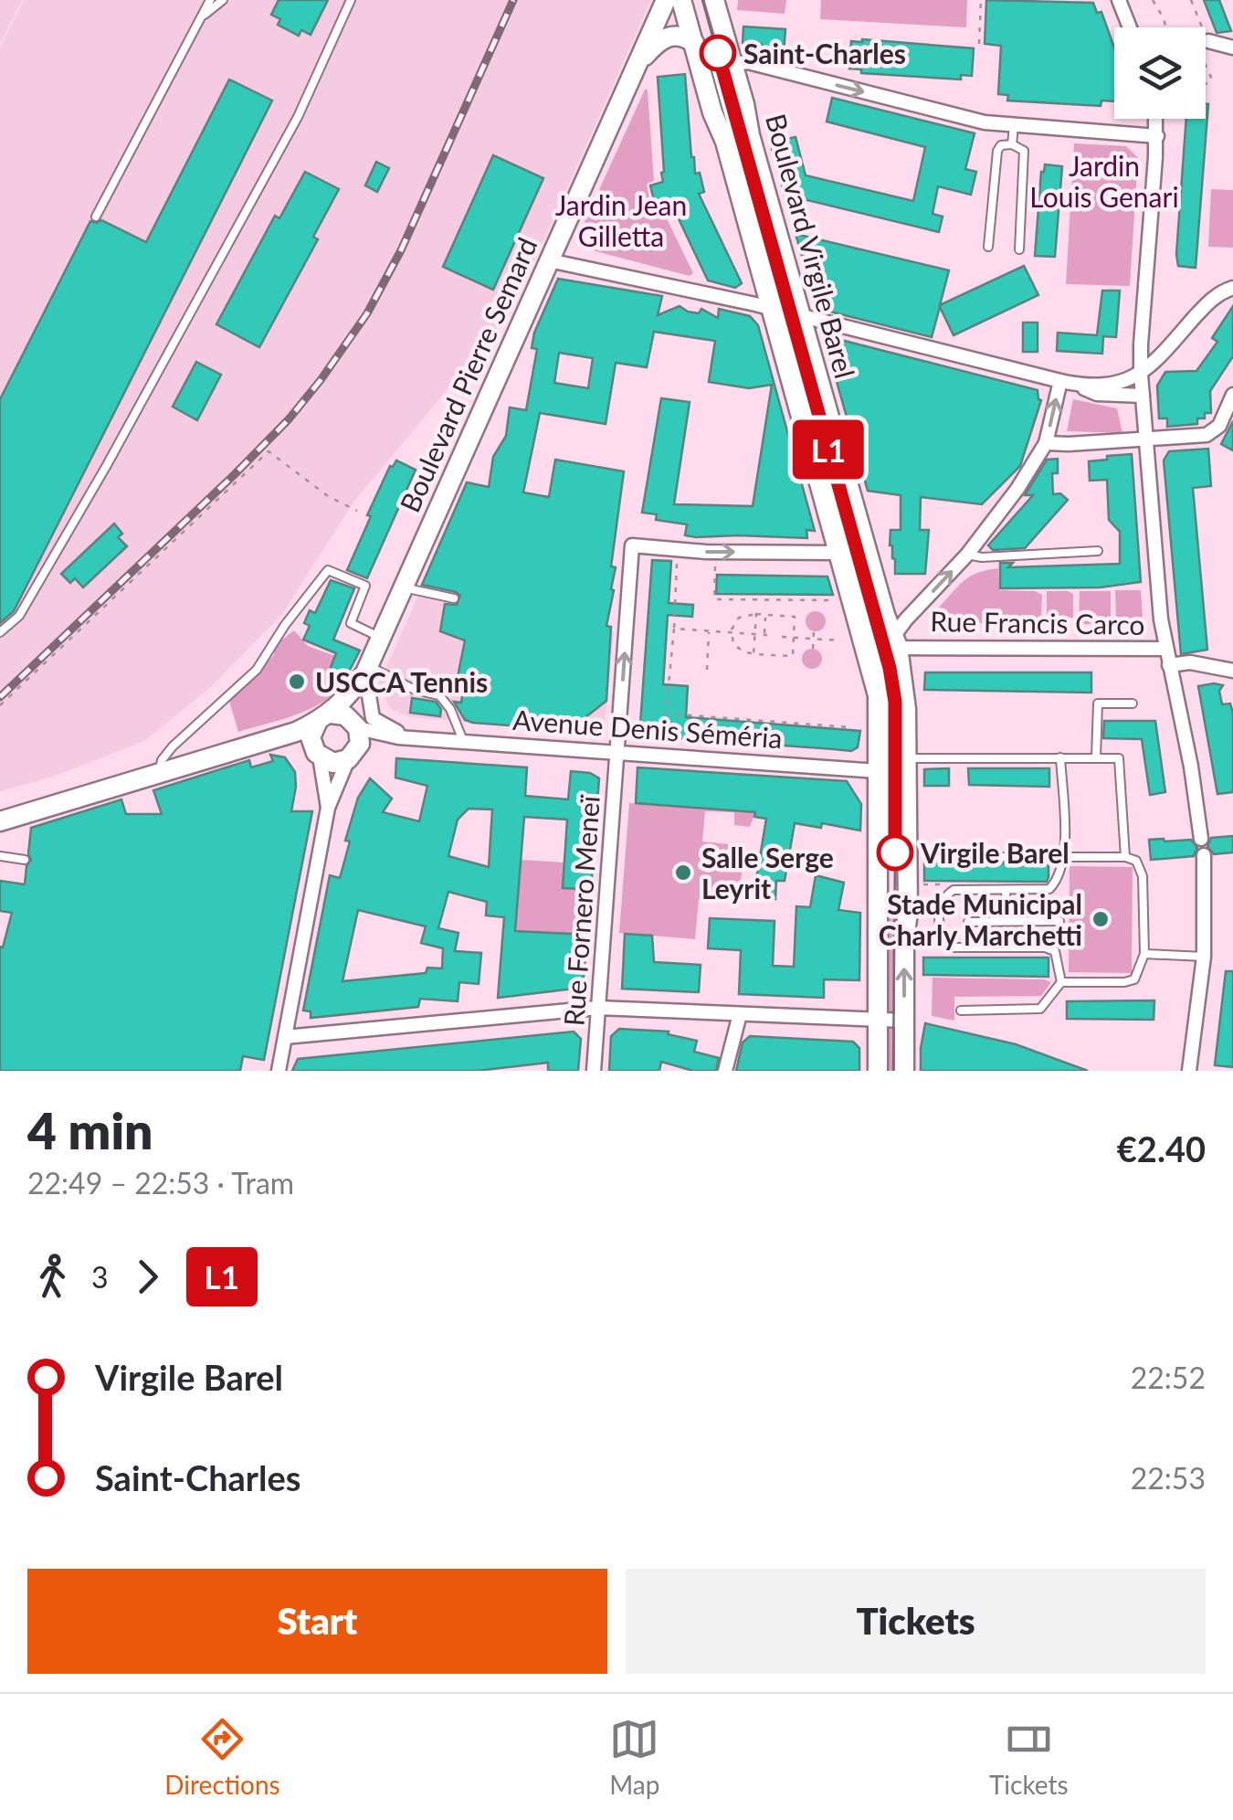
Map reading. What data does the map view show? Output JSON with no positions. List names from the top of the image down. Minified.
{"streets":{"main road":["Boulevard Virgile Barel","Boulevard Pierre Semard"],"street":["Rue Francis Carco","Avenue Denis Séméria","Rue Fornero Meneï"]},"crossings":[["Boulevard Virgile Barel","Rue Francis Carco"],["Boulevard Virgile Barel","Avenue Denis Séméria"],["Boulevard Pierre Semard","Avenue Denis Séméria"],["Avenue Denis Séméria","Rue Fornero Meneï"]],"one_way":["Rue Fornero Meneï"],"parks":["Jardin Louis Genari","Jardin Jean Gilletta"],"places":["Saint-Charles","USCCA Tennis","Virgile Barel","Salle Serge Leyrit","Stade Municipal Charly Marchetti"],"lines":["tram line L1"],"page":{"on_map":"L1","heading":["4 min","22:49 – 22:53 · Tram","€2.40"],"legs":["3","L1"],"list":[{"name":"Virgile Barel","value":"22:52"},{"name":"Saint-Charles","value":"22:53"}],"buttons":["Start","Tickets"],"tabs":["Directions","Map","Tickets"]}}
